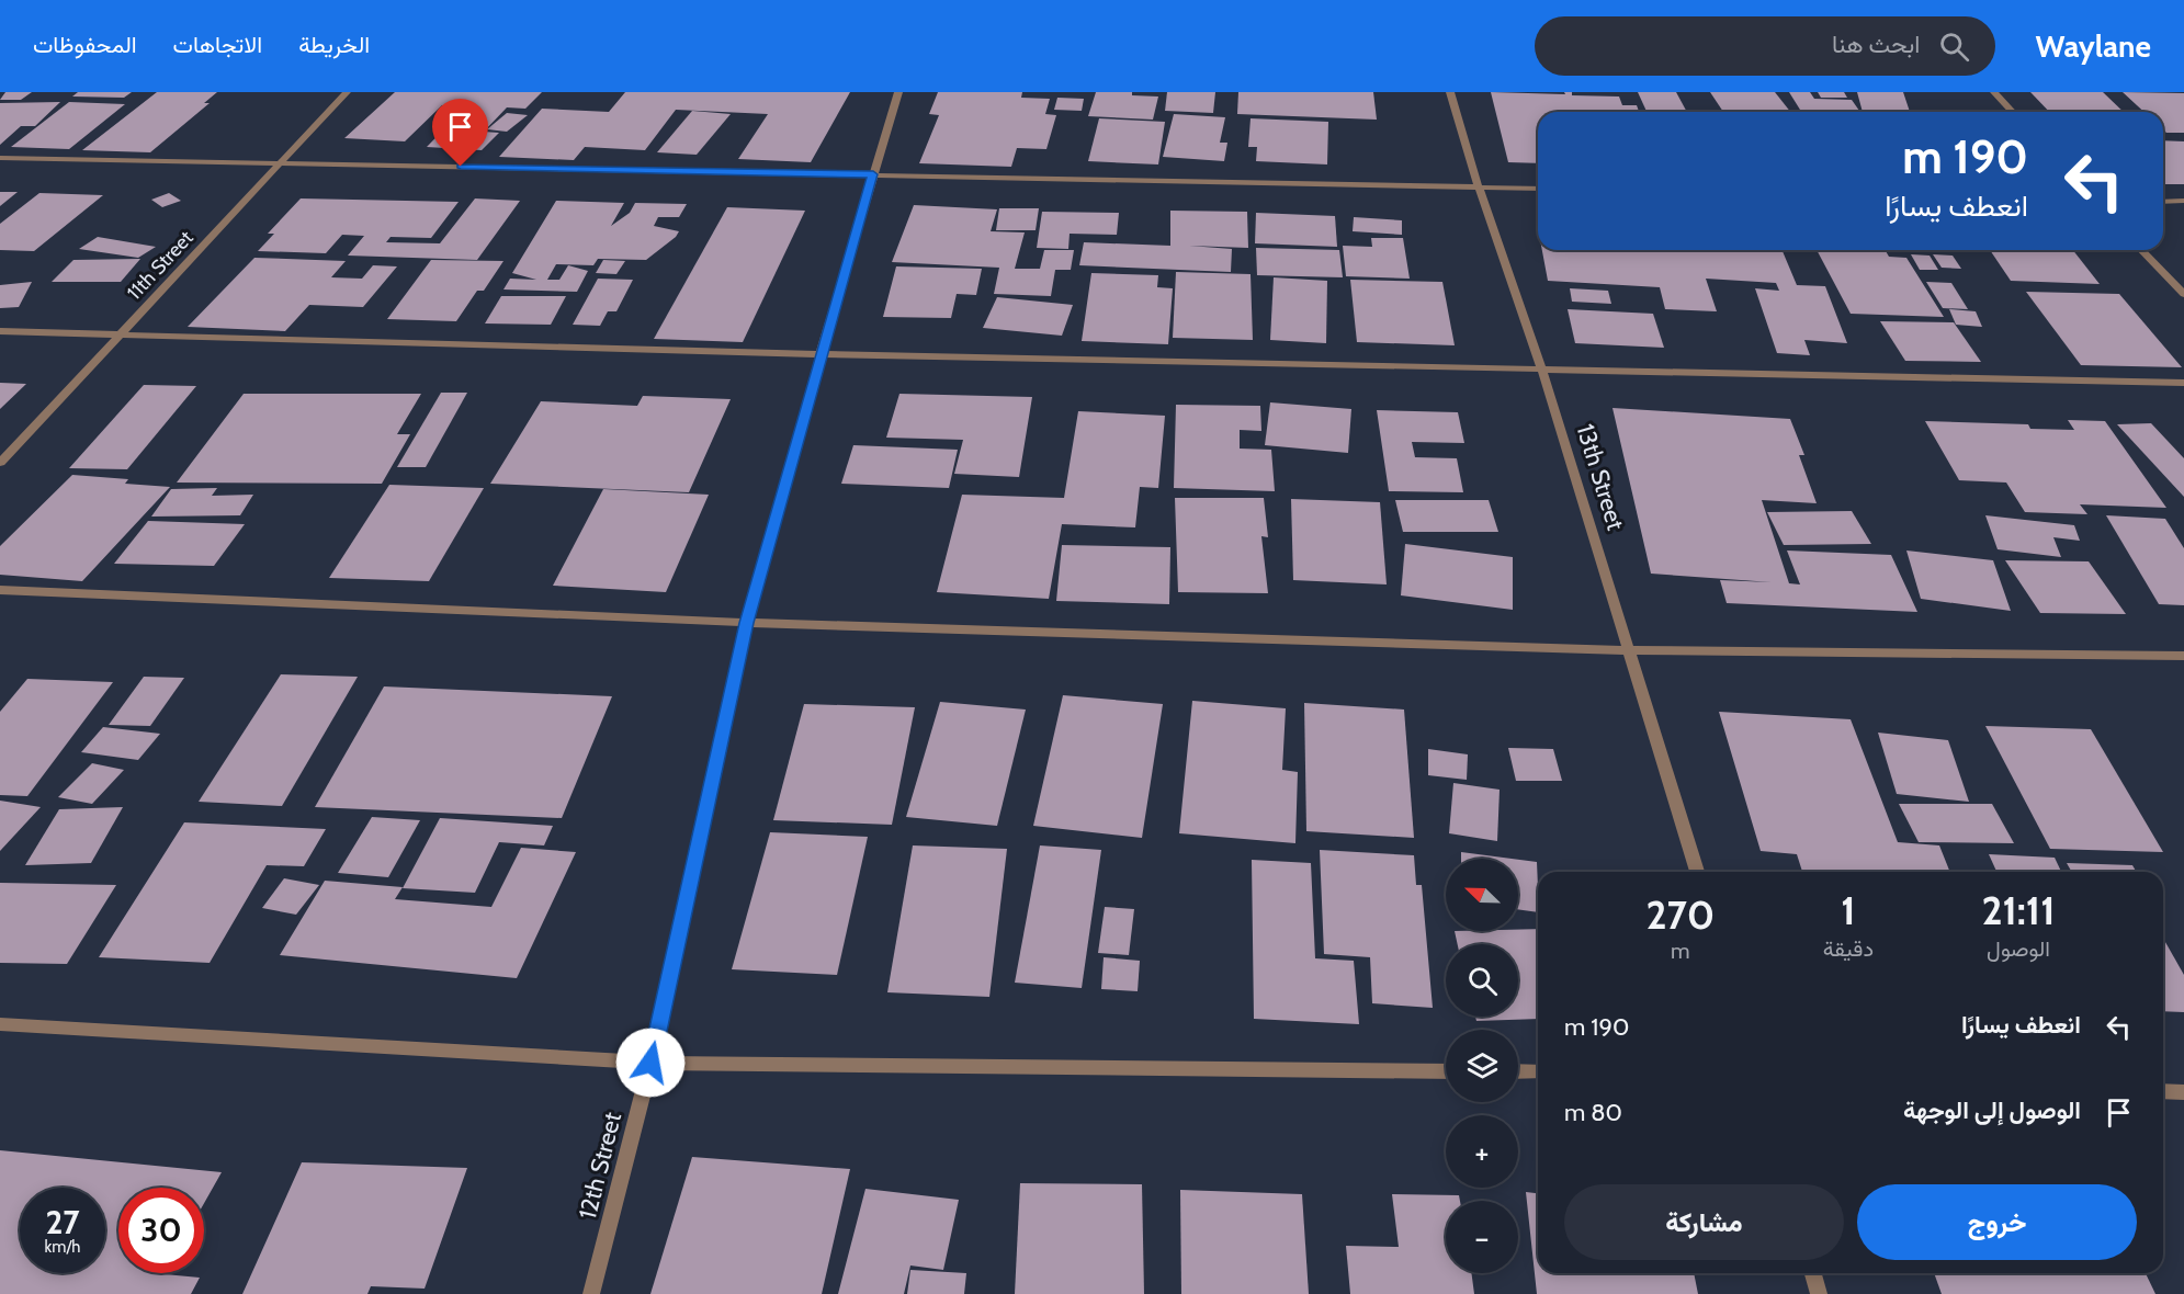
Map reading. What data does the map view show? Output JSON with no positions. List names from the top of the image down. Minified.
{"streets":{"street":["11th Street","13th Street","12th Street"]},"north":"top left","page":{"header":"Waylane","search":"ابحث هنا","nav":["الخريطة","الاتجاهات","المحفوظات"],"turn":["190 m","انعطف يسارًا"],"map_buttons":["+","−"],"eta":["21:11","الوصول","1","دقيقة","270","m"],"list":[{"name":"انعطف يسارًا","value":"190 m"},{"name":"الوصول إلى الوجهة","value":"80 m"}],"buttons":["خروج","مشاركة"],"speed":"27 km/h","limit":"30"}}
